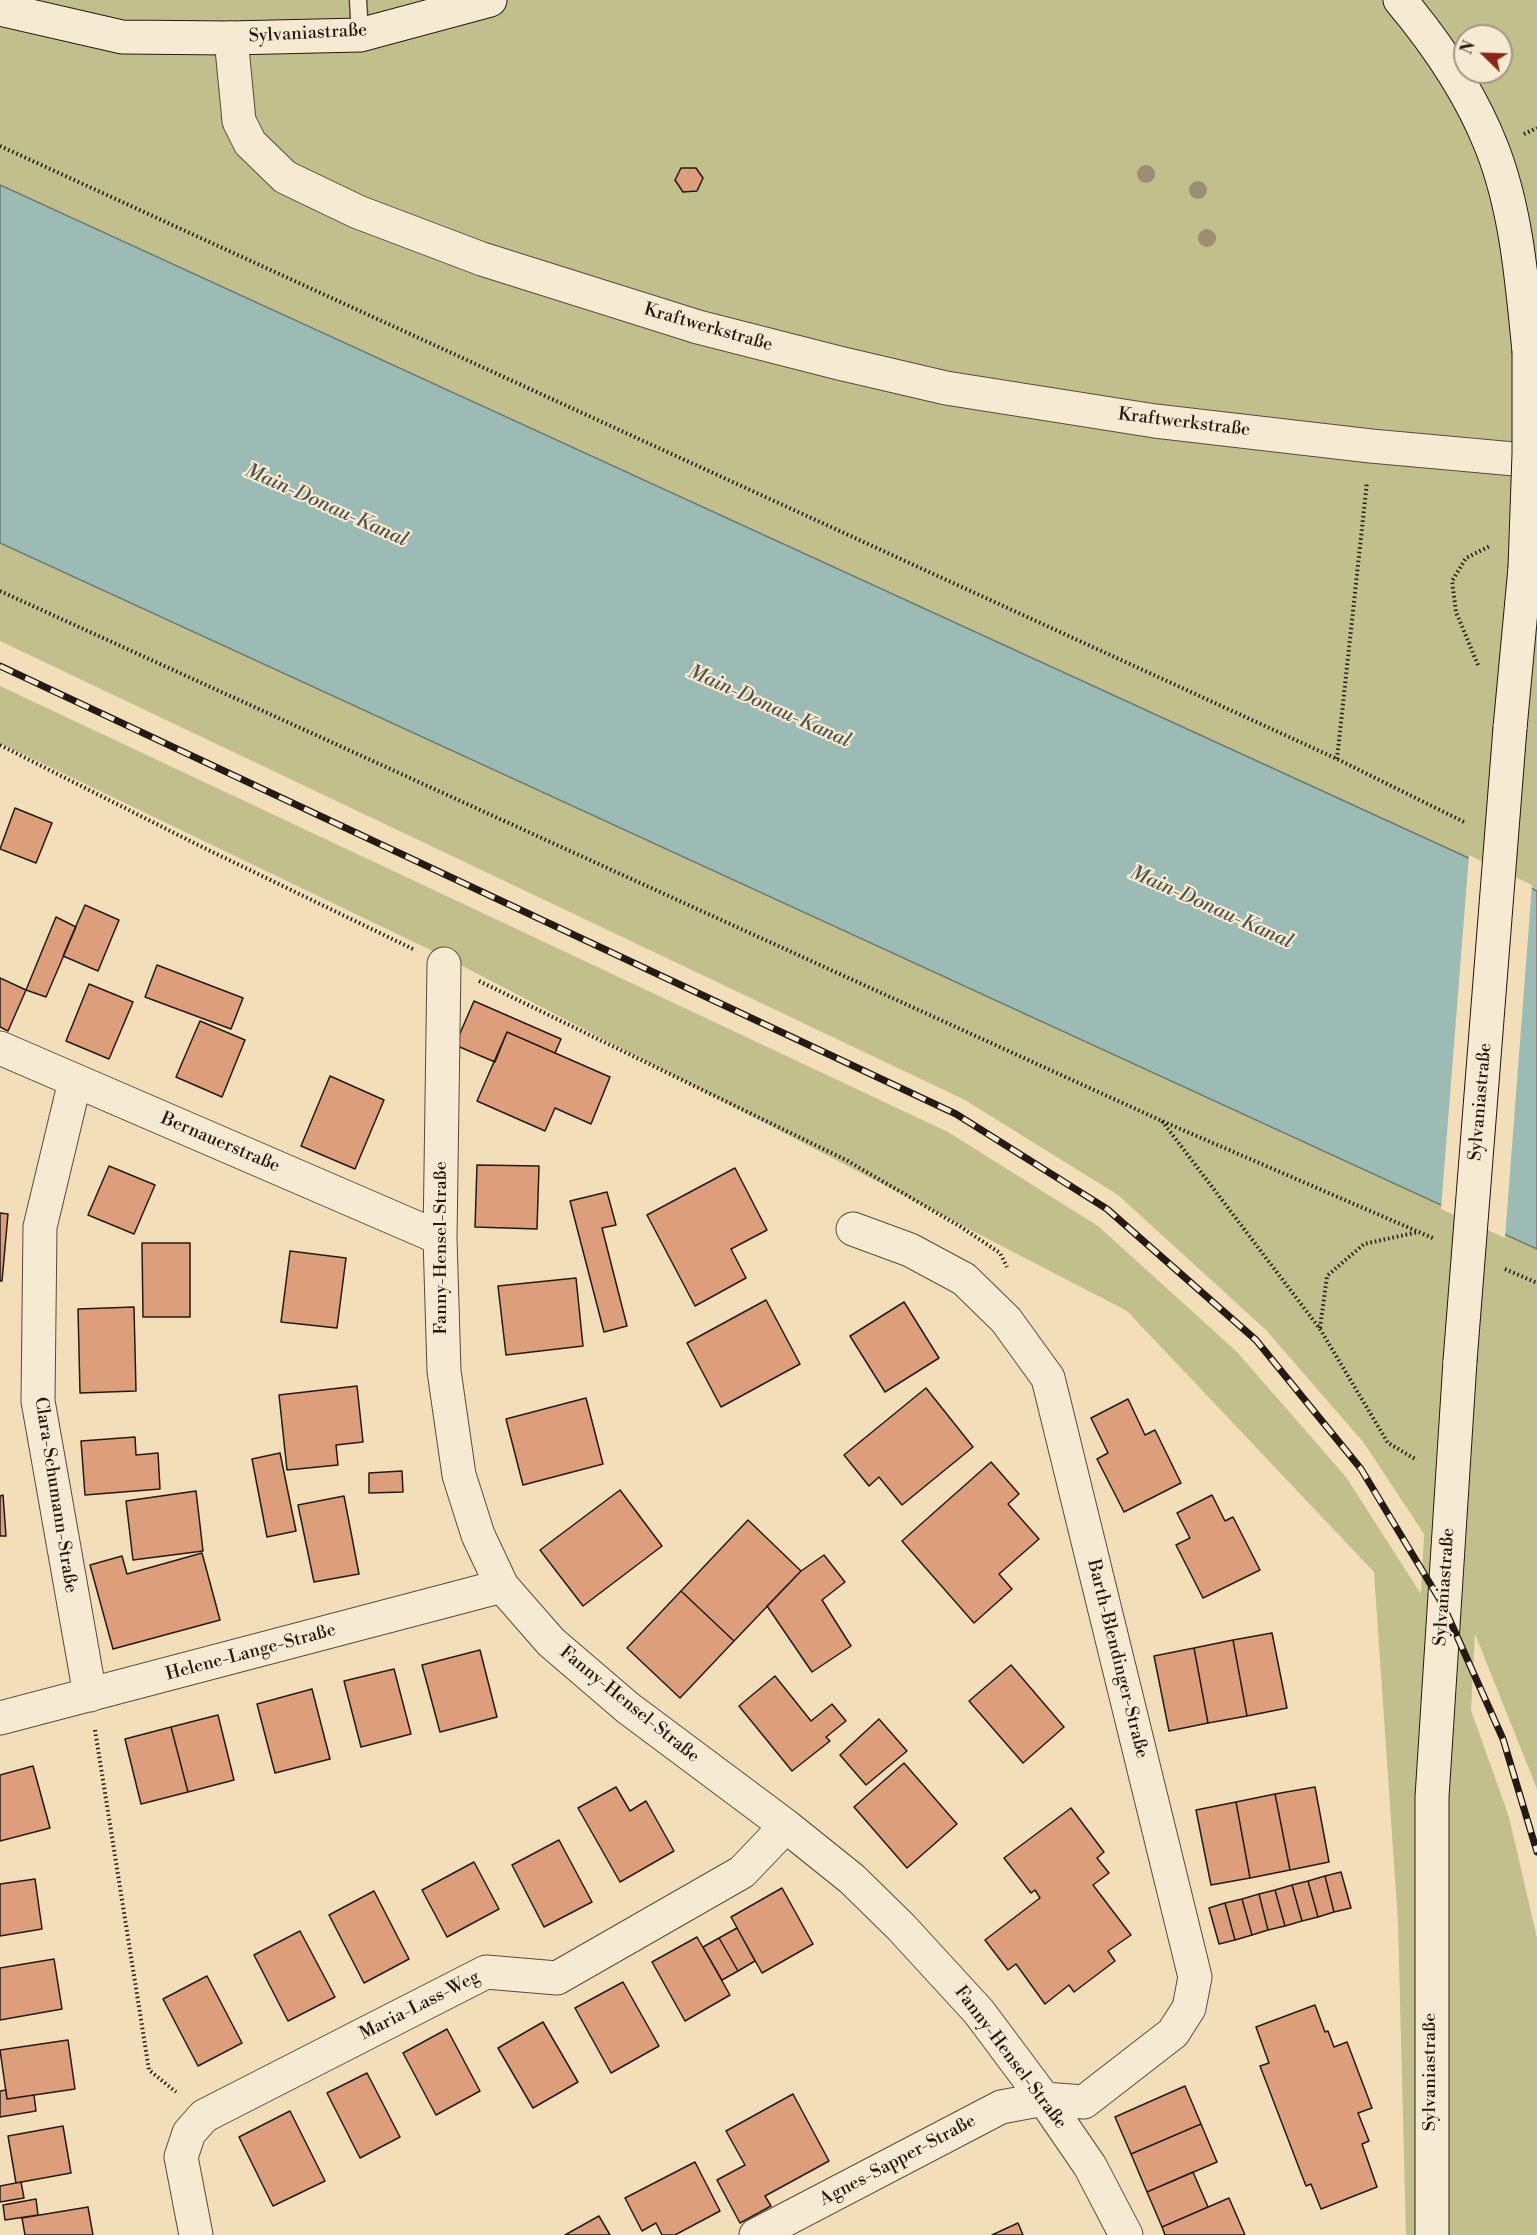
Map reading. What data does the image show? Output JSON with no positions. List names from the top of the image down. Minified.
{"streets":{"street":["Sylvaniastraße","Kraftwerkstraße","Bernauerstraße","Fanny-Hensel-Straße","Clara-Schumann-Straße","Helene-Lange-Straße","Barth-Blendinger-Straße","Maria-Lass-Weg","Agnes-Sapper-Straße"]},"crossings":[["Sylvaniastraße","Kraftwerkstraße"],["Bernauerstraße","Fanny-Hensel-Straße"],["Bernauerstraße","Clara-Schumann-Straße"],["Fanny-Hensel-Straße","Helene-Lange-Straße"],["Fanny-Hensel-Straße","Barth-Blendinger-Straße"],["Fanny-Hensel-Straße","Maria-Lass-Weg"],["Fanny-Hensel-Straße","Agnes-Sapper-Straße"],["Clara-Schumann-Straße","Helene-Lange-Straße"],["Barth-Blendinger-Straße","Agnes-Sapper-Straße"]],"water":["Main-Donau-Kanal"],"north":"top left"}
